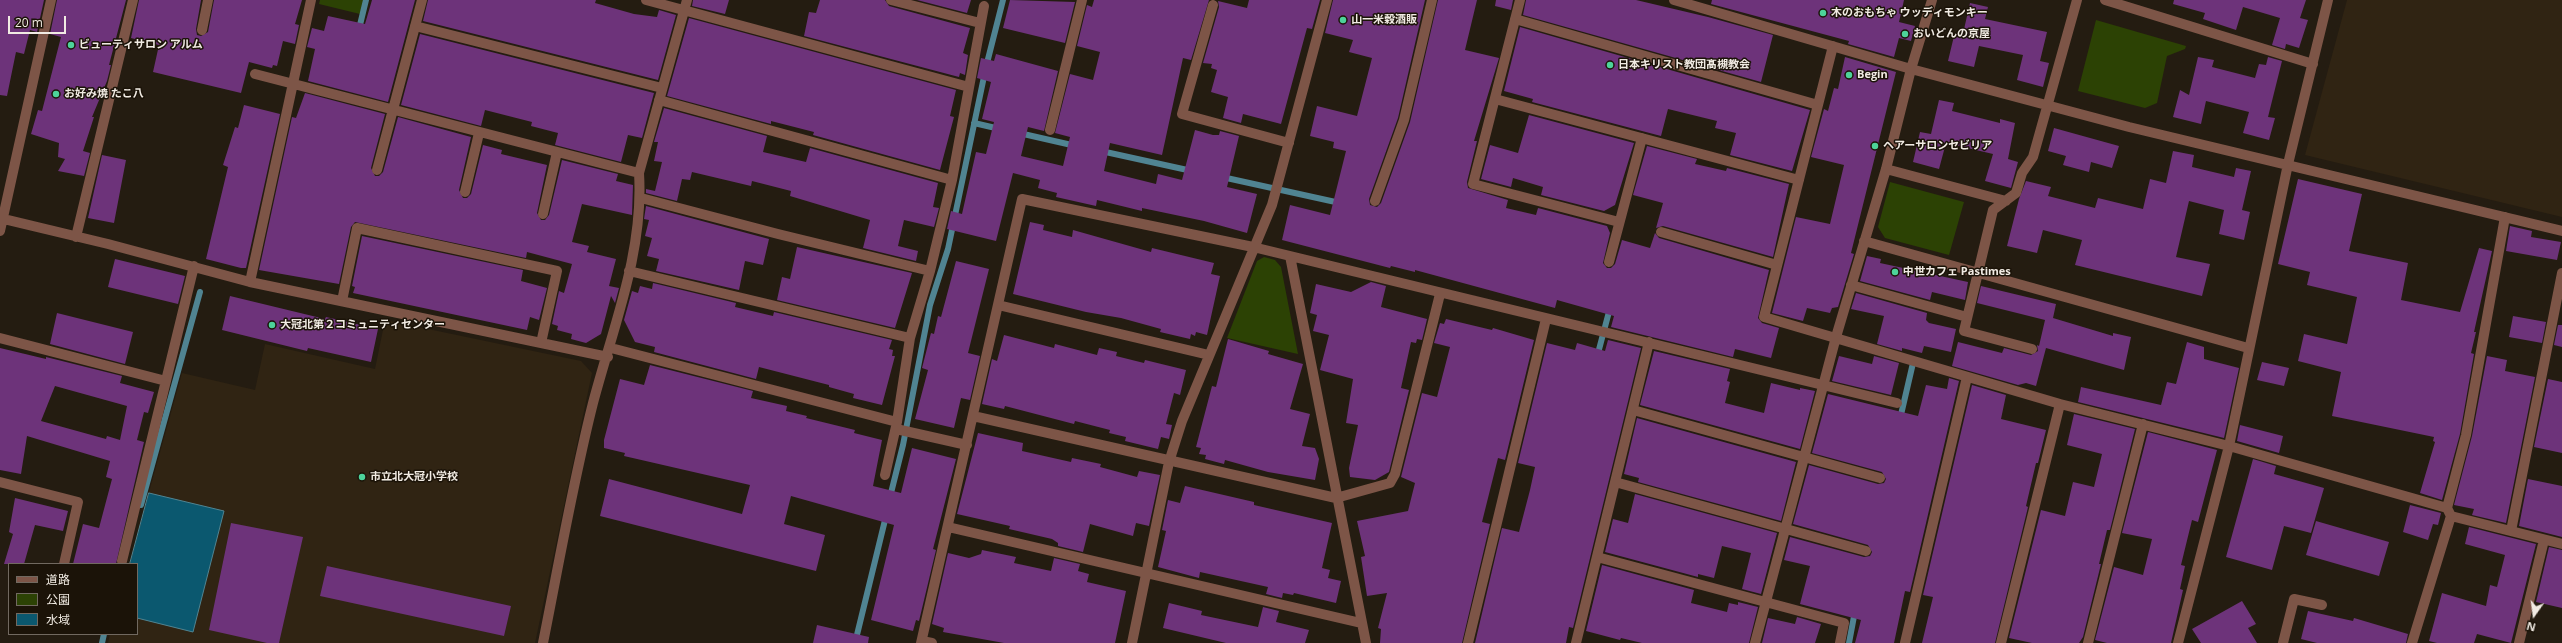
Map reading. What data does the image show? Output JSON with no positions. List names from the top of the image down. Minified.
{"places":["木のおもちゃ ウッディモンキー","山一米穀酒販","おいどんの京屋","ビューティサロン アルム","日本キリスト教団髙槻教会","Begin","お好み焼 たこ八","ヘアーサロンセビリア","中世カフェ Pastimes","大冠北第２コミュニティセンター","市立北大冠小学校"],"legend":["道路","公園","水域"],"scale_bar":"20 m","north":"bottom"}
